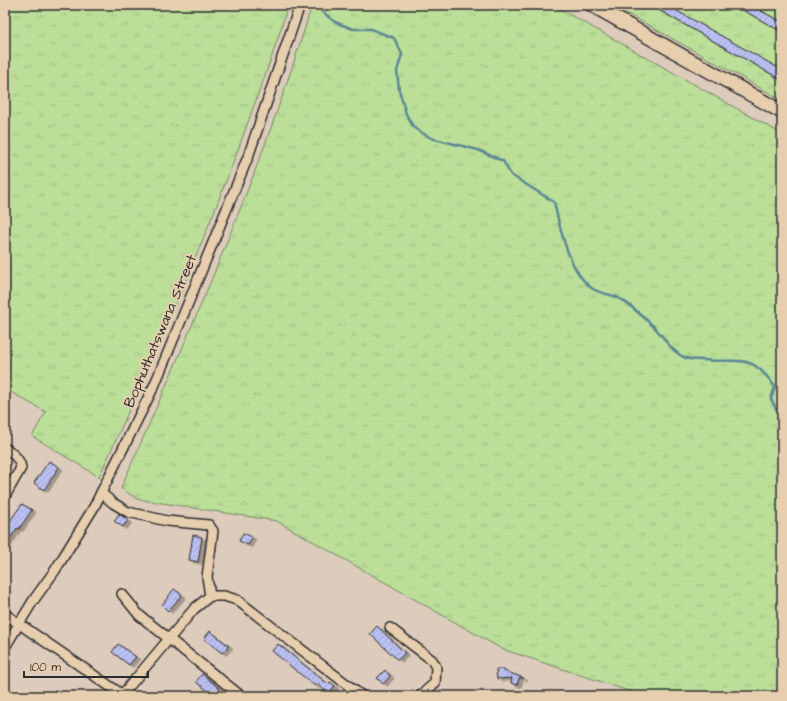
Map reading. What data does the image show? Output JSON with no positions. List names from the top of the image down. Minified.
{"streets":{"street":["Bophuthatswana Street"]},"scale_bar":"100 m"}
